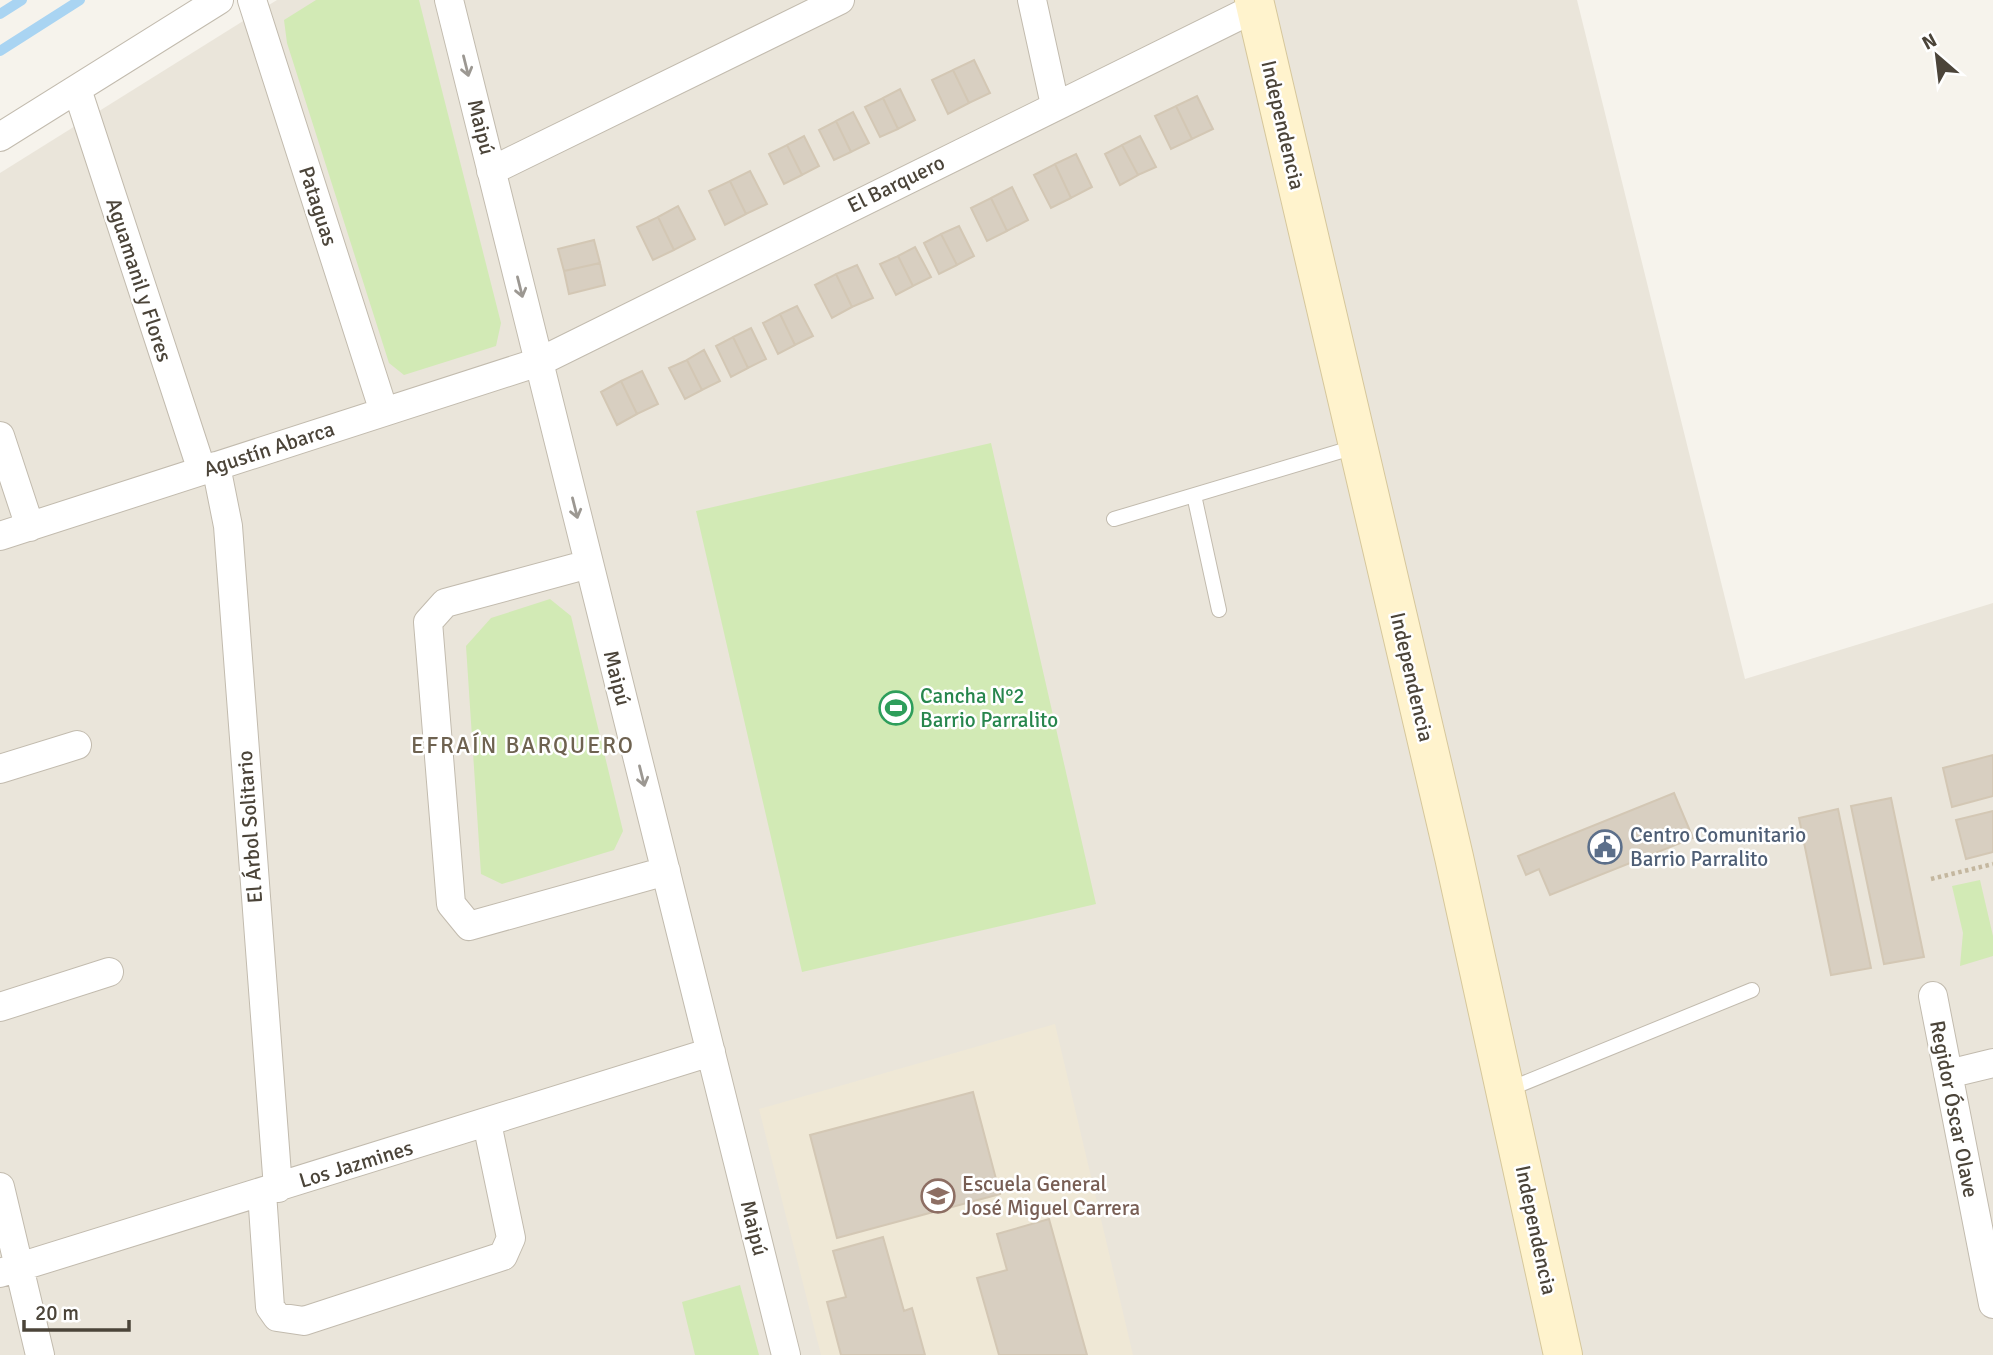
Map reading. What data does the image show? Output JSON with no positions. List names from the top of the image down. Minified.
{"streets":{"street":["Independencia","Maipú","El Barquero","Pataguas","Aguamanil y Flores","Agustín Abarca","El Árbol Solitario","Regidor Óscar Olave","Los Jazmines"]},"crossings":[["Independencia","El Barquero"],["Maipú","El Barquero"],["Maipú","Agustín Abarca"],["Maipú","Los Jazmines"],["El Barquero","Agustín Abarca"],["Pataguas","Agustín Abarca"],["Aguamanil y Flores","Agustín Abarca"],["Aguamanil y Flores","El Árbol Solitario"],["Agustín Abarca","El Árbol Solitario"],["El Árbol Solitario","Los Jazmines"]],"one_way":["Maipú"],"districts":["EFRAÍN BARQUERO"],"places":{"sports":["Cancha N°2 Barrio Parralito"],"public building":["Centro Comunitario Barrio Parralito"],"school or university":["Escuela General José Miguel Carrera"]},"scale_bar":"20 m","north":"top left"}
